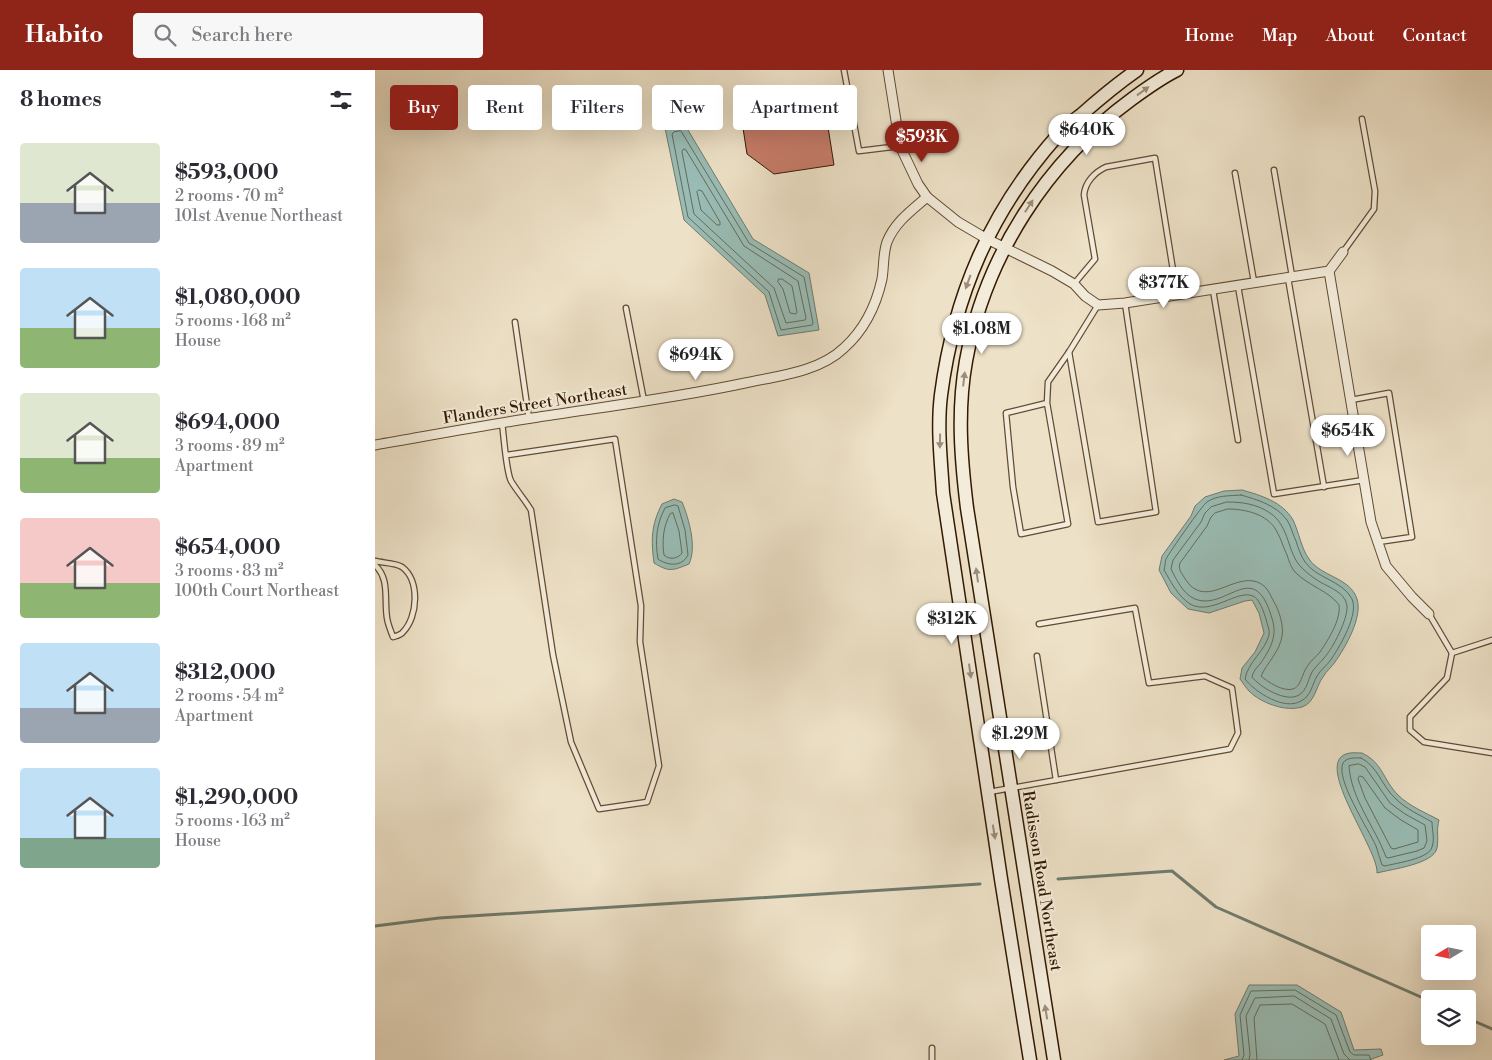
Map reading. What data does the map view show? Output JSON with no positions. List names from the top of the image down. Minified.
{"streets":{"main road":["Radisson Road Northeast"],"street":["Flanders Street Northeast"]},"north":"left","page":{"header":"Habito","search":"Search here","nav":["Home","Map","About","Contact"],"heading":"8 homes","chip":["Buy","Rent","Filters","New","Apartment"],"price":["$640K","$593K","$377K","$1.08M","$694K","$654K","$312K","$1.29M"],"list":[{"name":"$593,000","note":"2 rooms · 70 m² · 101st Avenue Northeast"},{"name":"$1,080,000","note":"5 rooms · 168 m² · House"},{"name":"$694,000","note":"3 rooms · 89 m² · Apartment"},{"name":"$654,000","note":"3 rooms · 83 m² · 100th Court Northeast"},{"name":"$312,000","note":"2 rooms · 54 m² · Apartment"},{"name":"$1,290,000","note":"5 rooms · 163 m² · House"}]}}
